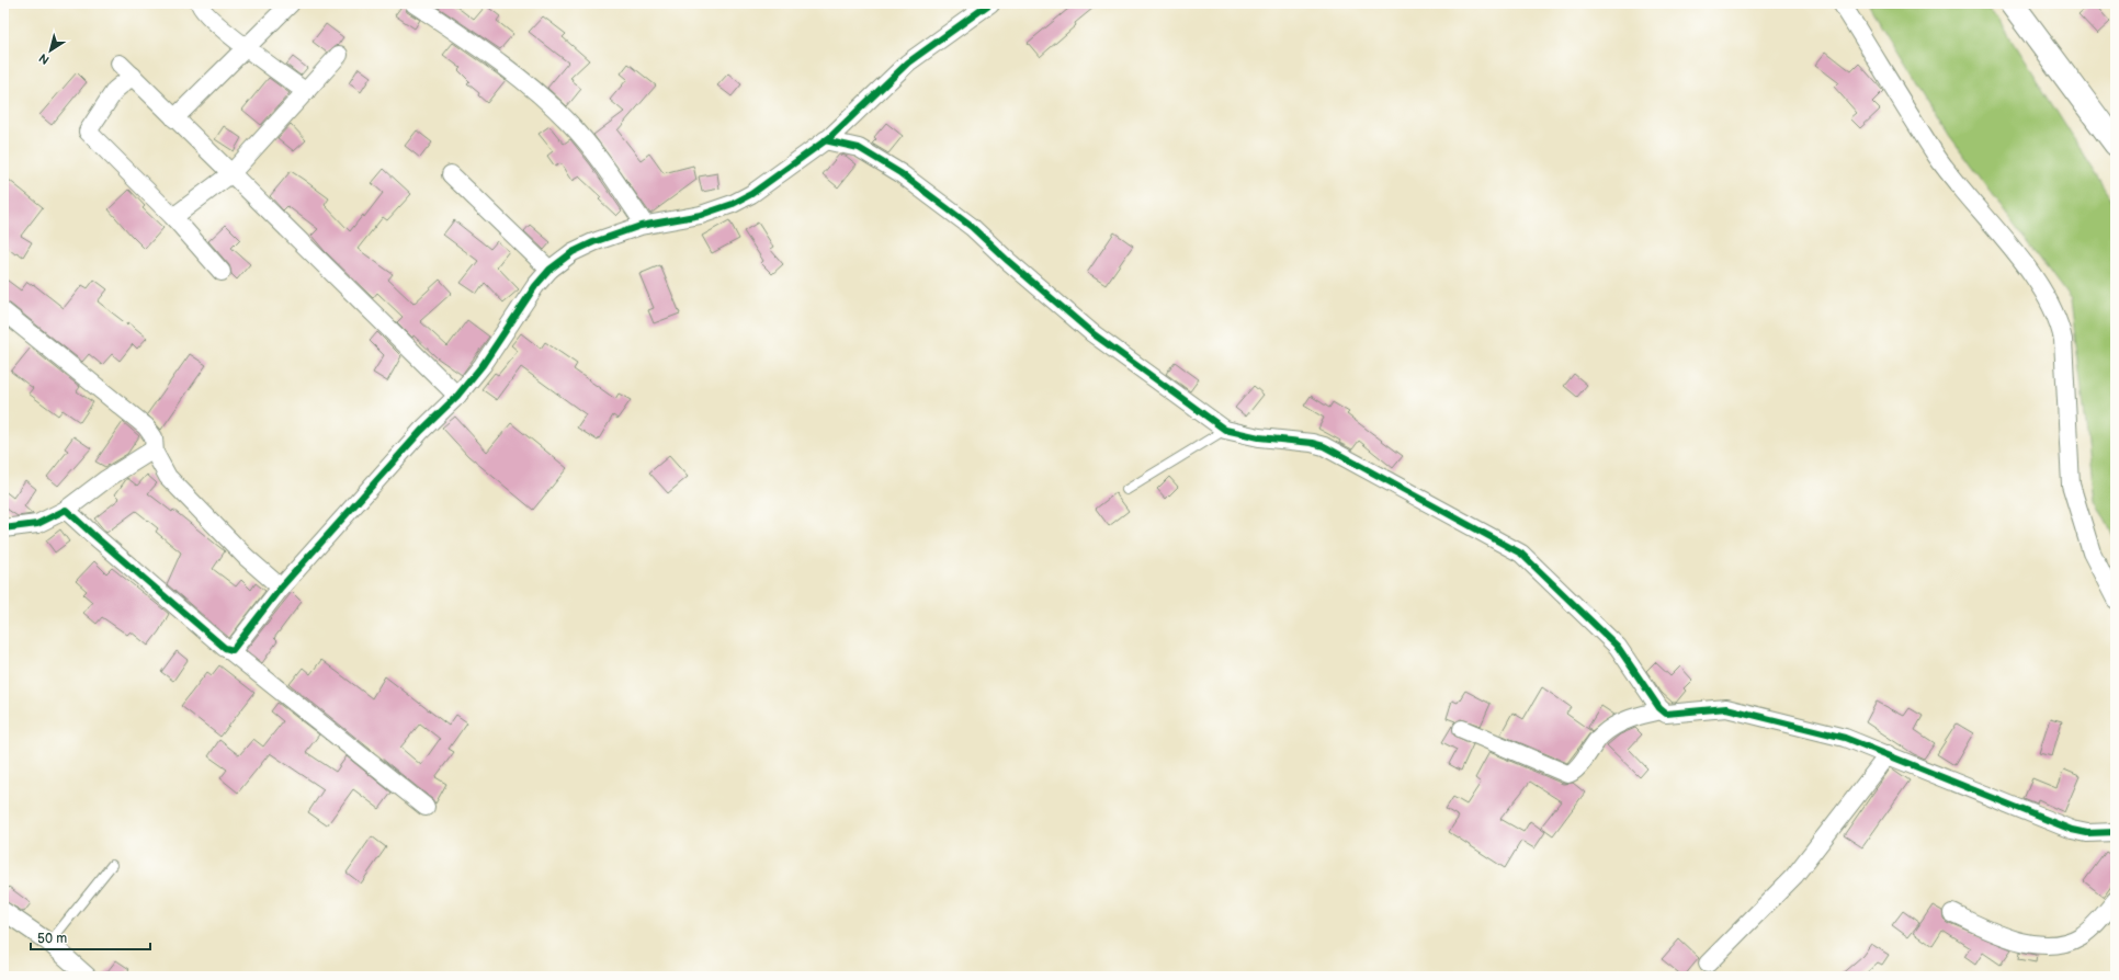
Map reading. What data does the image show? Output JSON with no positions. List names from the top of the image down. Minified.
{"scale_bar":"50 m","north":"bottom left"}
